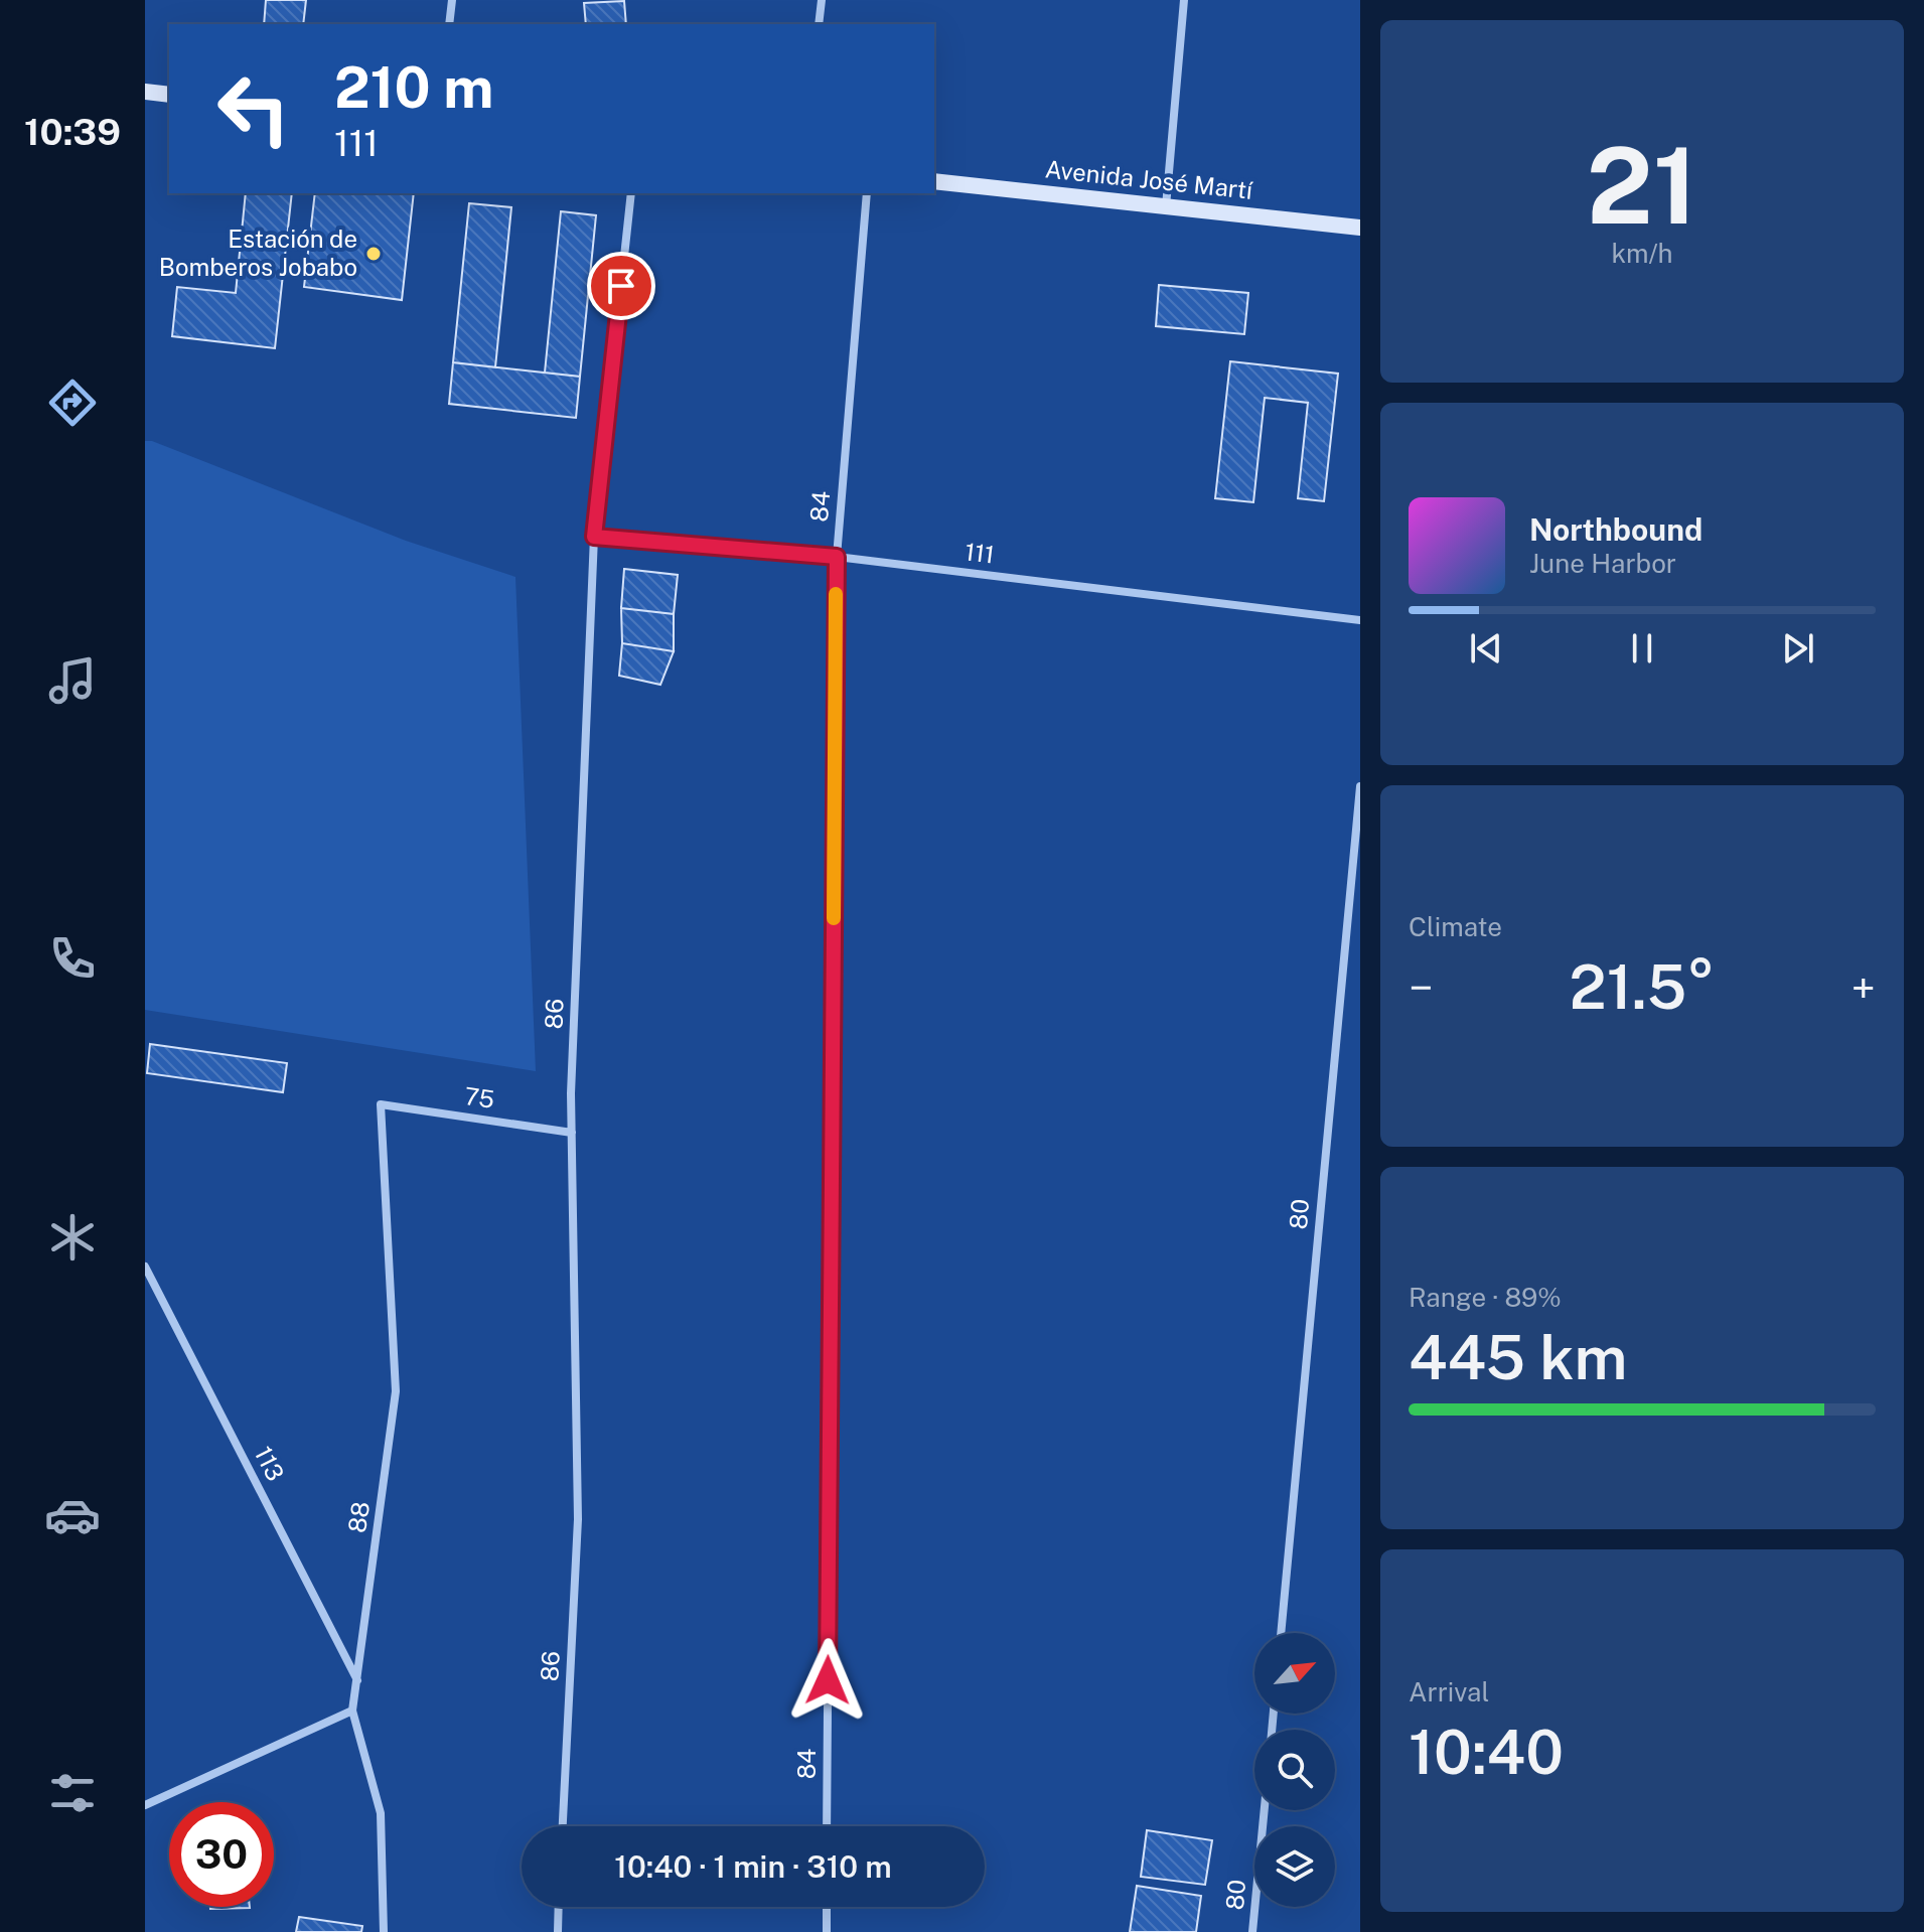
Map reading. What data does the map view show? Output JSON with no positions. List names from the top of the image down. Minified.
{"streets":{"main road":["Avenida José Martí"],"street":["84","111","86","75","80","113","88"]},"crossings":[["84","111"],["111","86"],["86","75"],["75","88"],["113","88"]],"places":["Estación de Bomberos Jobabo"],"north":"top right","page":{"tabs":"10:39","tile":[["21","km/h"],"Climate",["Range · 89%","445 km"],["Arrival","10:40"]],"turn":["210 m","111"],"song":["Northbound","June Harbor"],"heat":["−","21.5°","+"],"limit":"30","trip":"10:40 · 1 min · 310 m"}}
